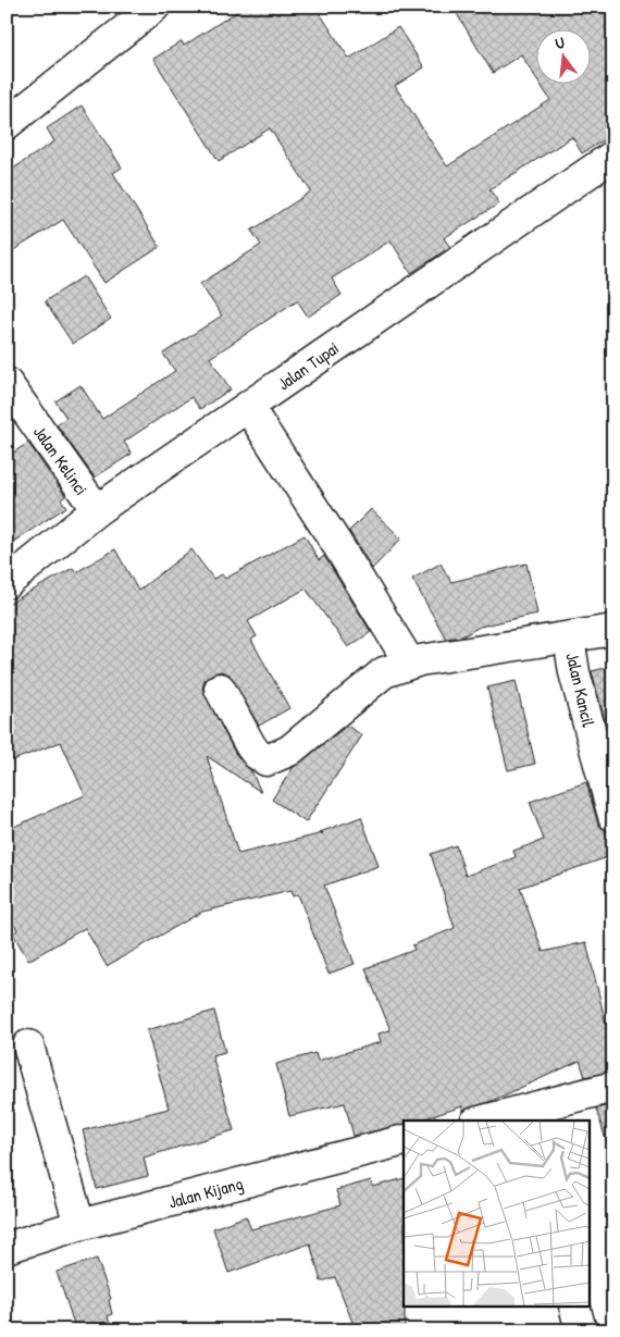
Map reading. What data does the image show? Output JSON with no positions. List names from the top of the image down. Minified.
{"streets":{"street":["Jalan Tupai","Jalan Kelinci","Jalan Kancil","Jalan Kijang"]},"crossings":[["Jalan Tupai","Jalan Kelinci"]],"north":"top"}
